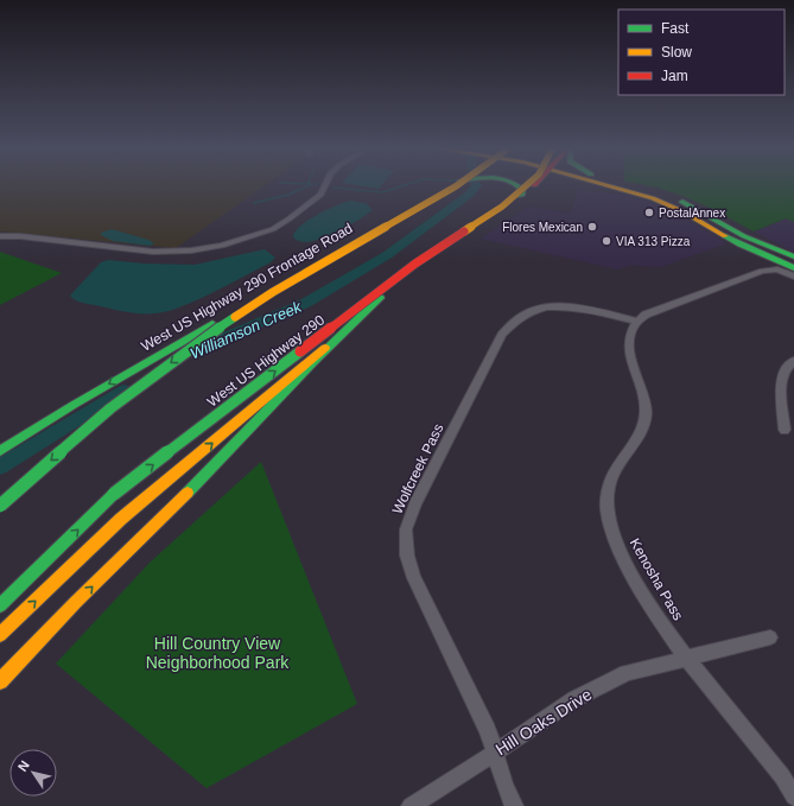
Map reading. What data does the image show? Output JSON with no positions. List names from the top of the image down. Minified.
{"streets":{"main road":["West US Highway 290 Frontage Road","West US Highway 290"],"street":["Wolfcreek Pass","Kenosha Pass","Hill Oaks Drive"]},"crossings":[["Wolfcreek Pass","Kenosha Pass"],["Wolfcreek Pass","Hill Oaks Drive"],["Kenosha Pass","Hill Oaks Drive"]],"water":["Williamson Creek"],"parks":["Hill Country View Neighborhood Park"],"places":["PostalAnnex","Flores Mexican","VIA 313 Pizza"],"legend":["Fast","Slow","Jam"],"north":"top left"}
